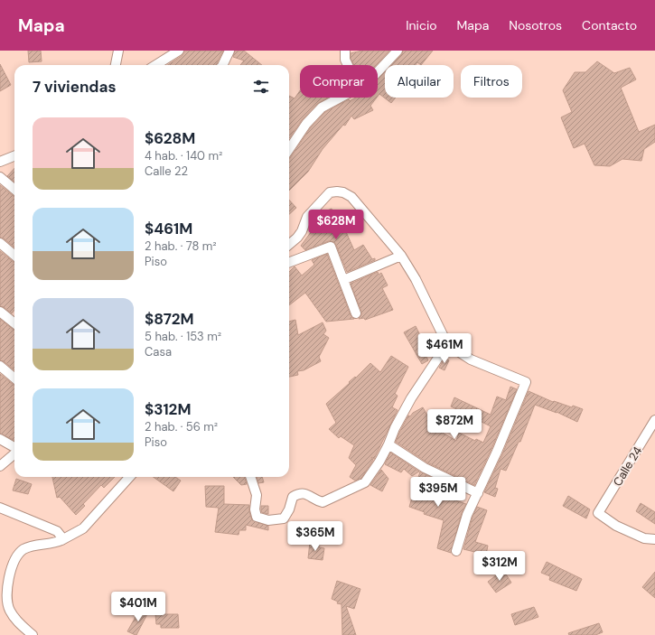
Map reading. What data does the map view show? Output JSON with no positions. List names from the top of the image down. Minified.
{"streets":{"street":["Calle 24"]},"page":{"header":"Mapa","nav":["Inicio","Mapa","Nosotros","Contacto"],"chip":["Comprar","Alquilar","Filtros"],"heading":"7 viviendas","list":[{"name":"$628M","note":"4 hab. · 140 m² · Calle 22"},{"name":"$461M","note":"2 hab. · 78 m² · Piso"},{"name":"$872M","note":"5 hab. · 153 m² · Casa"},{"name":"$312M","note":"2 hab. · 56 m² · Piso"}],"price":["$628M","$461M","$872M","$395M","$365M","$312M","$401M"]}}
